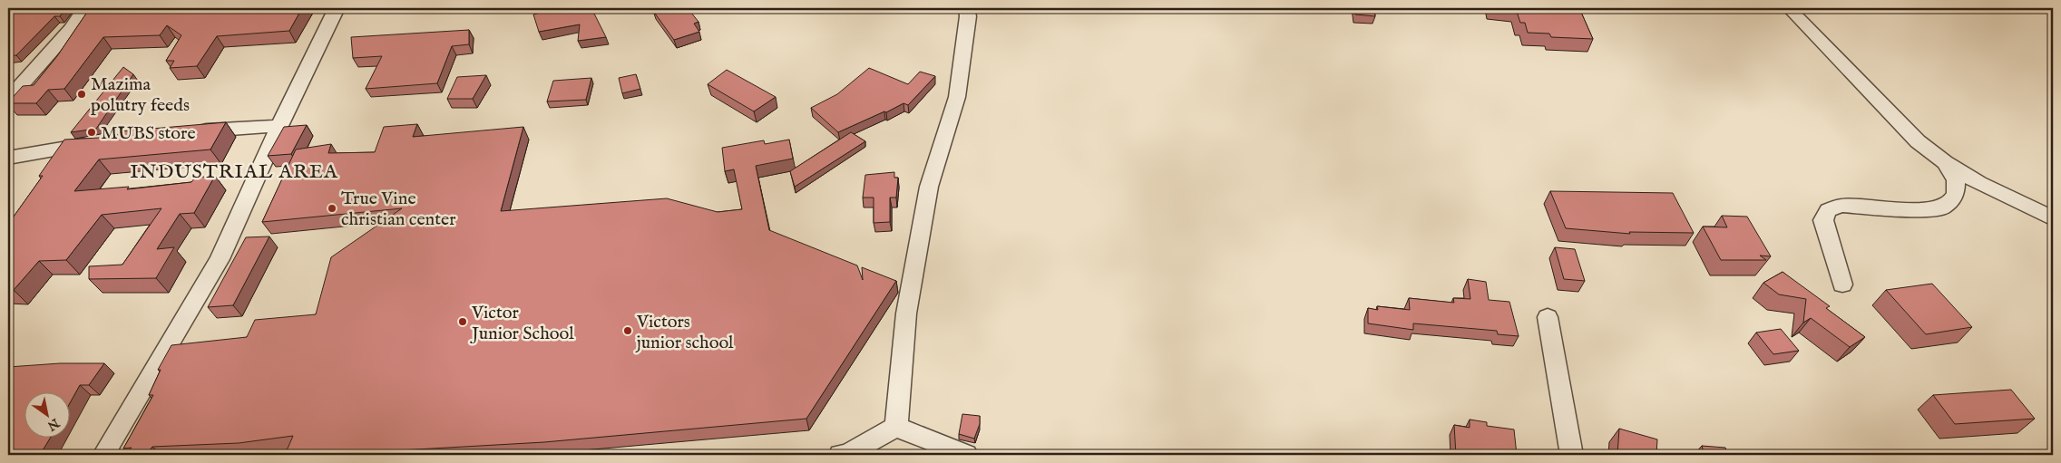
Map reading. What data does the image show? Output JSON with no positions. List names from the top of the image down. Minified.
{"districts":["INDUSTRIAL AREA"],"places":["Mazima polutry feeds","MUBS store","True Vine christian center","Victor Junior School","Victors junior school"],"north":"bottom right"}
